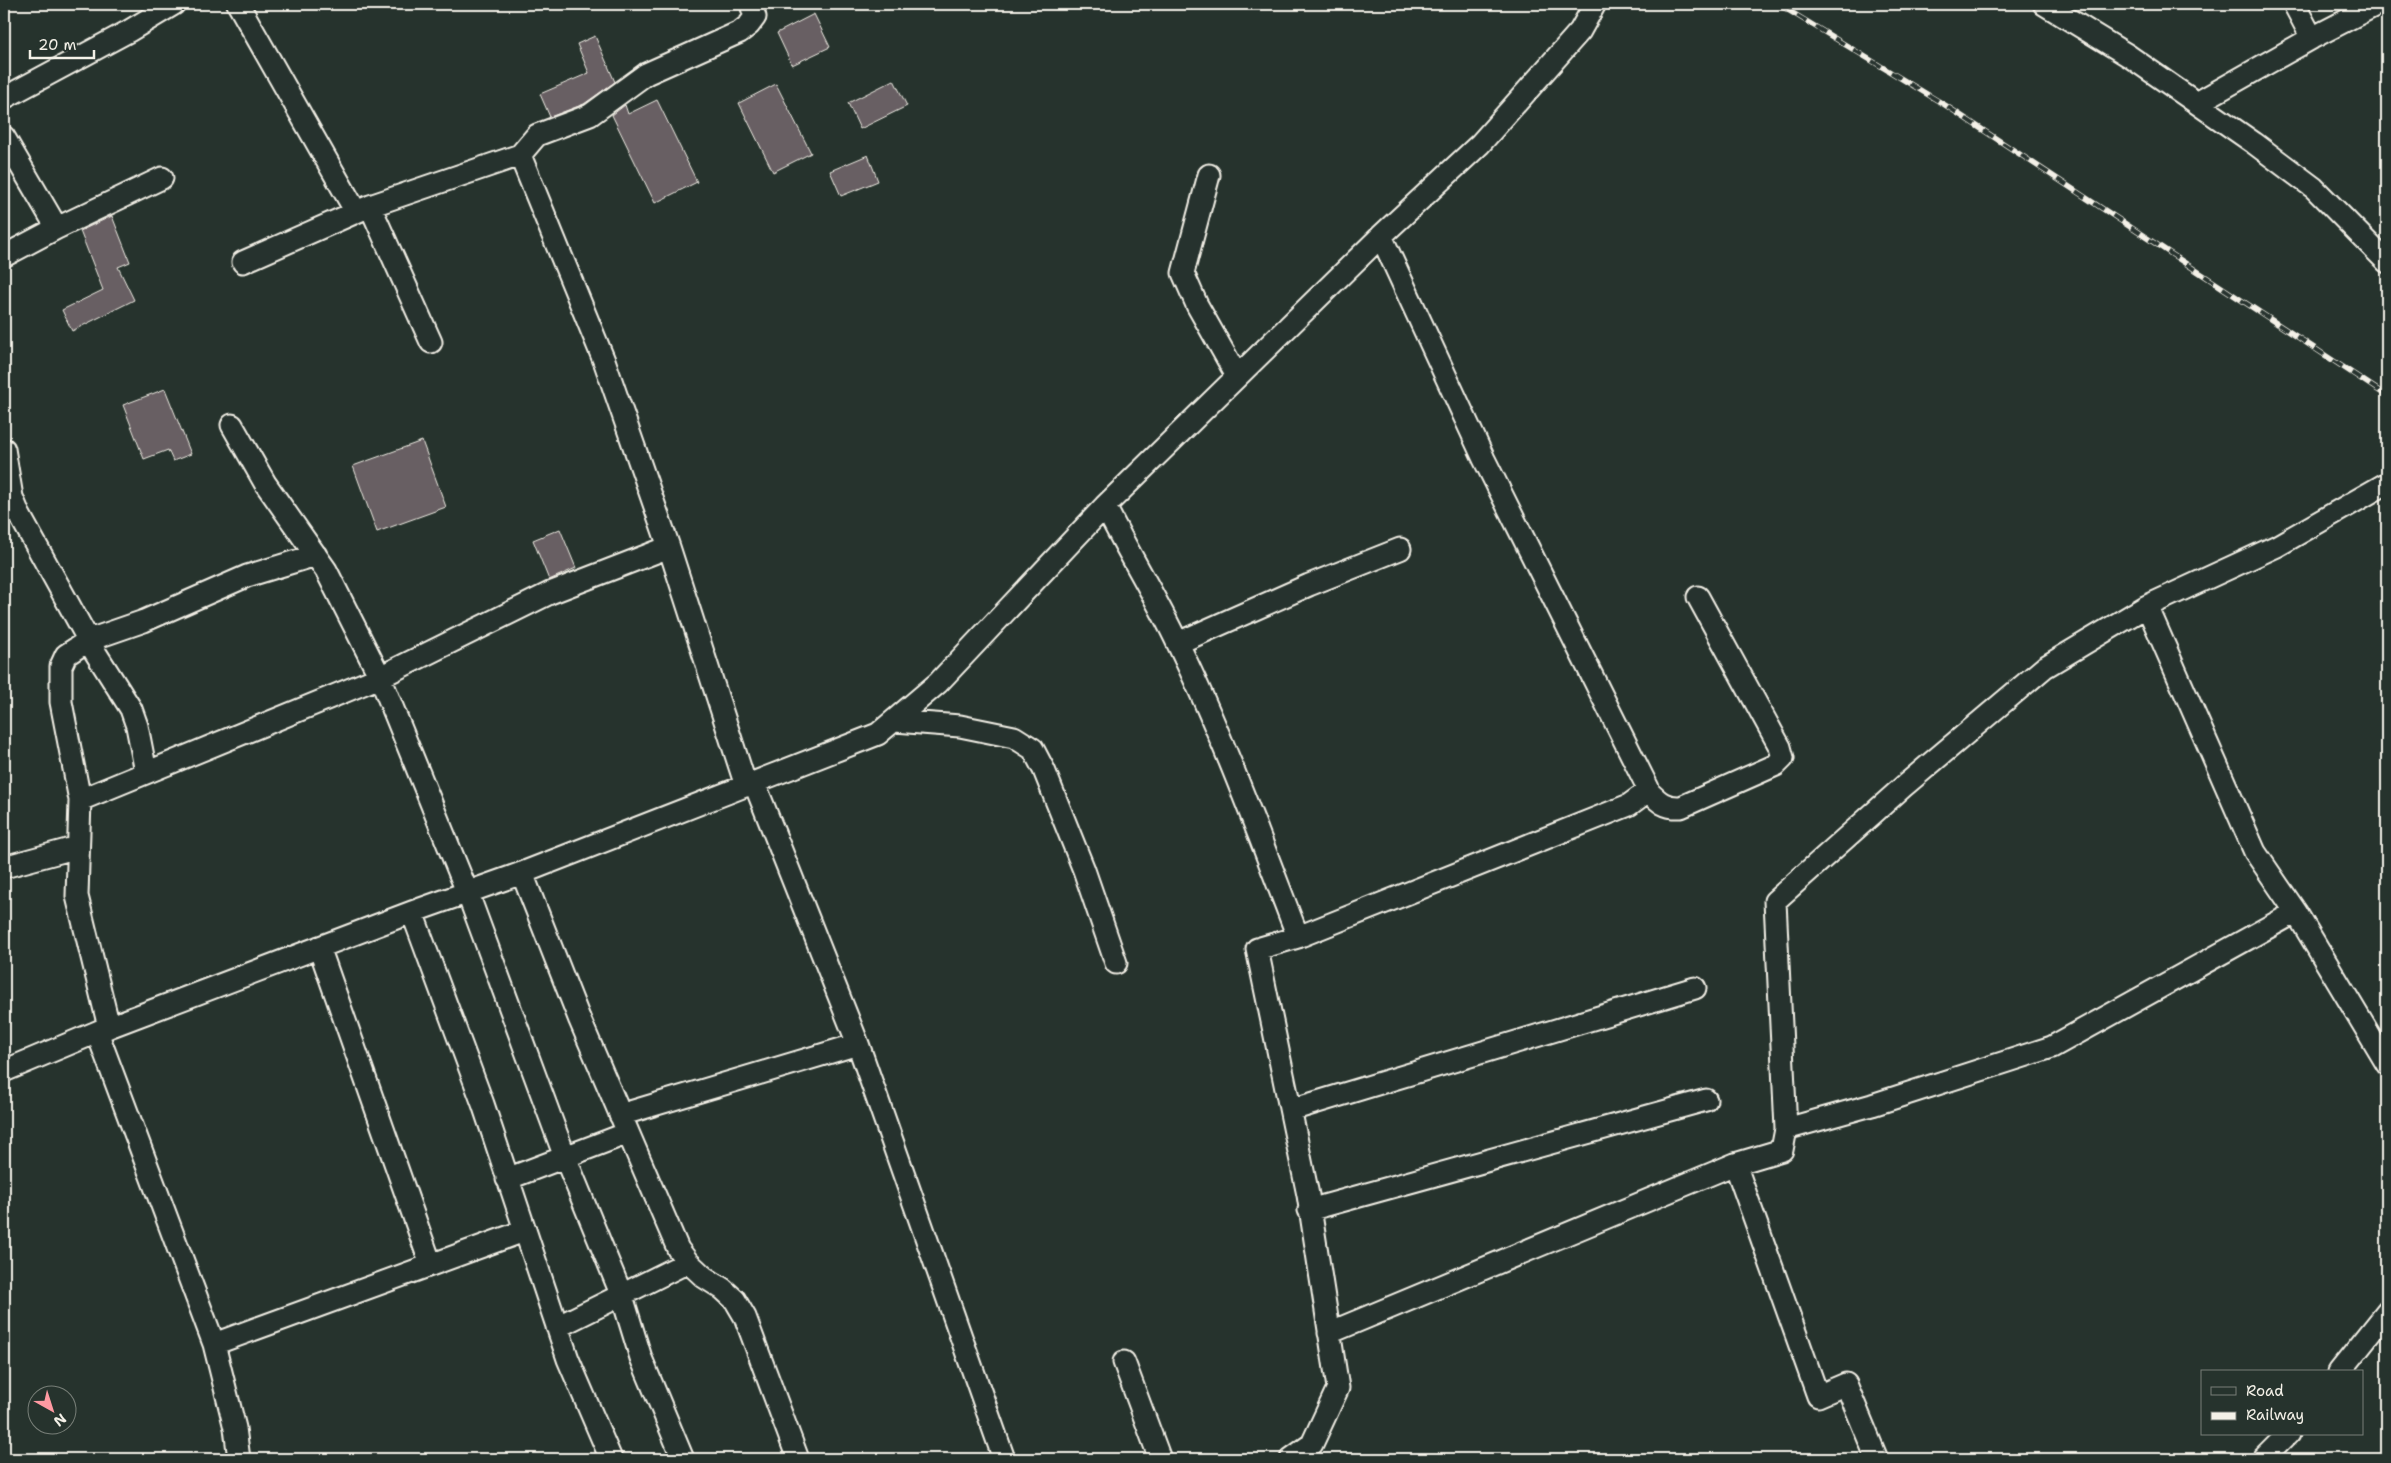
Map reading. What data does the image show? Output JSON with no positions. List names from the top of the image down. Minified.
{"legend":["Road","Railway"],"scale_bar":"20 m","north":"bottom right"}
